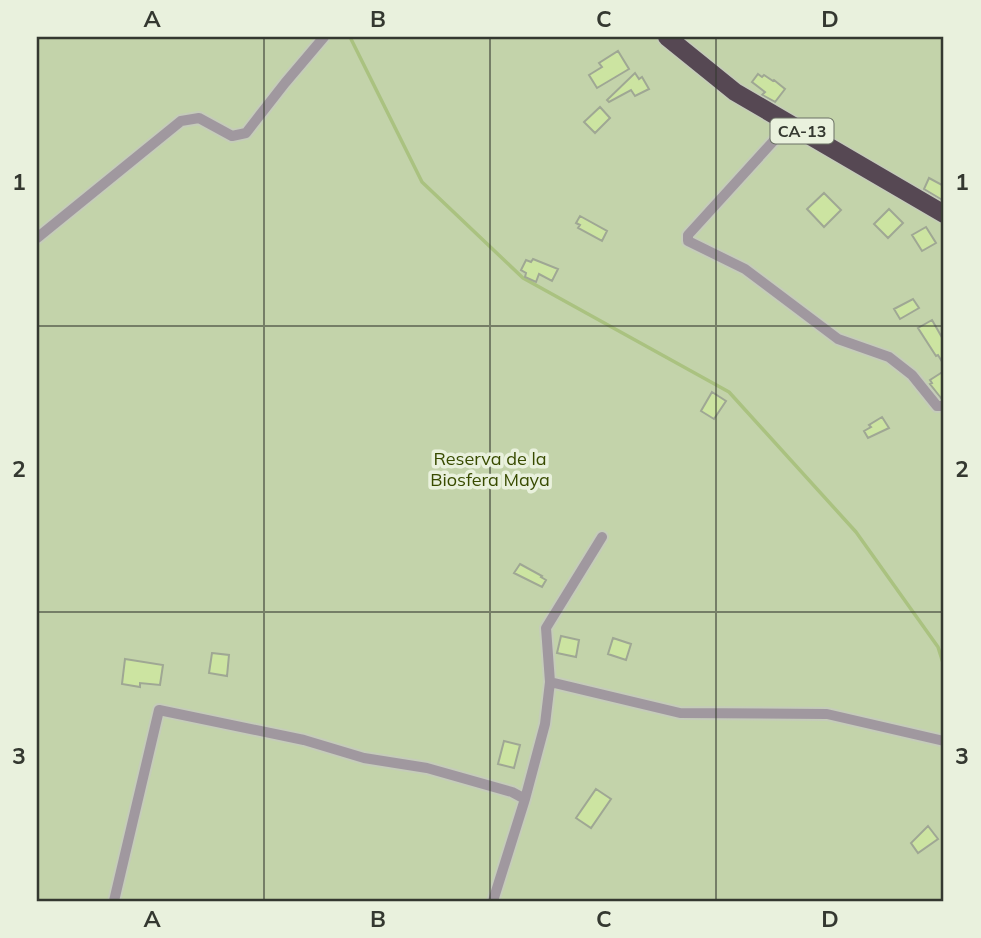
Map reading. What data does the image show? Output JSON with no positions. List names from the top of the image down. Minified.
{"streets":{"highway":["CA-13"]},"parks":["Reserva de la Biosfera Maya"],"grid":{"columns":["A","B","C","D"],"rows":["1","2","3"]}}
